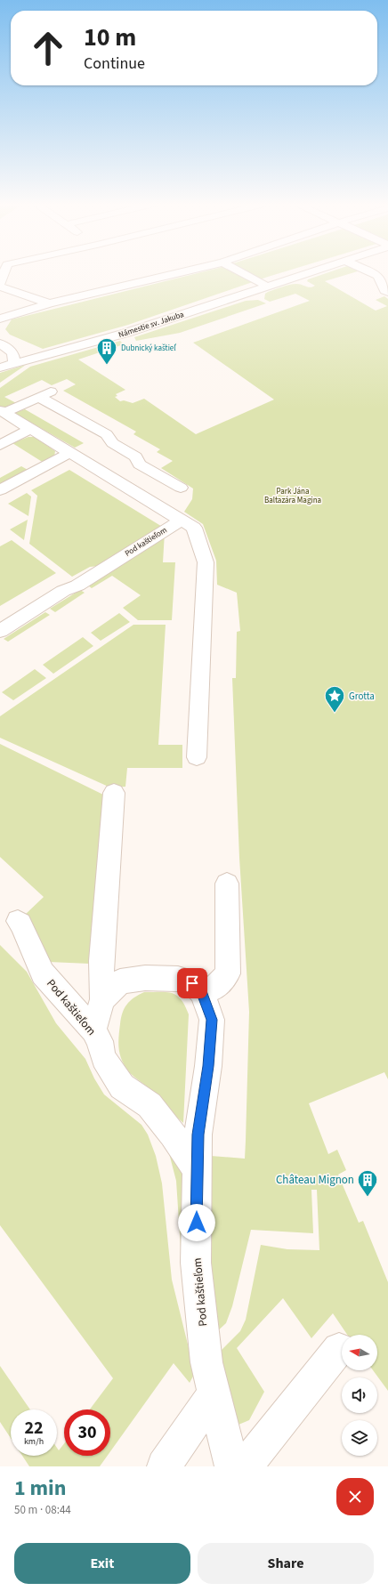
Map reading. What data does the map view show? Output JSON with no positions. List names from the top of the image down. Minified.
{"streets":{"street":["Námestie sv. Jakuba","Pod kaštieľom"]},"parks":["Park Jána Baltazára Magina"],"places":{"building":["Dubnický kaštieľ","Château Mignon"],"place":["Grotta"]},"north":"left","page":{"turn":["10 m","Continue"],"speed":"22 km/h","limit":"30","heading":["1 min","50 m · 08:44"],"buttons":["Exit","Share"]}}
